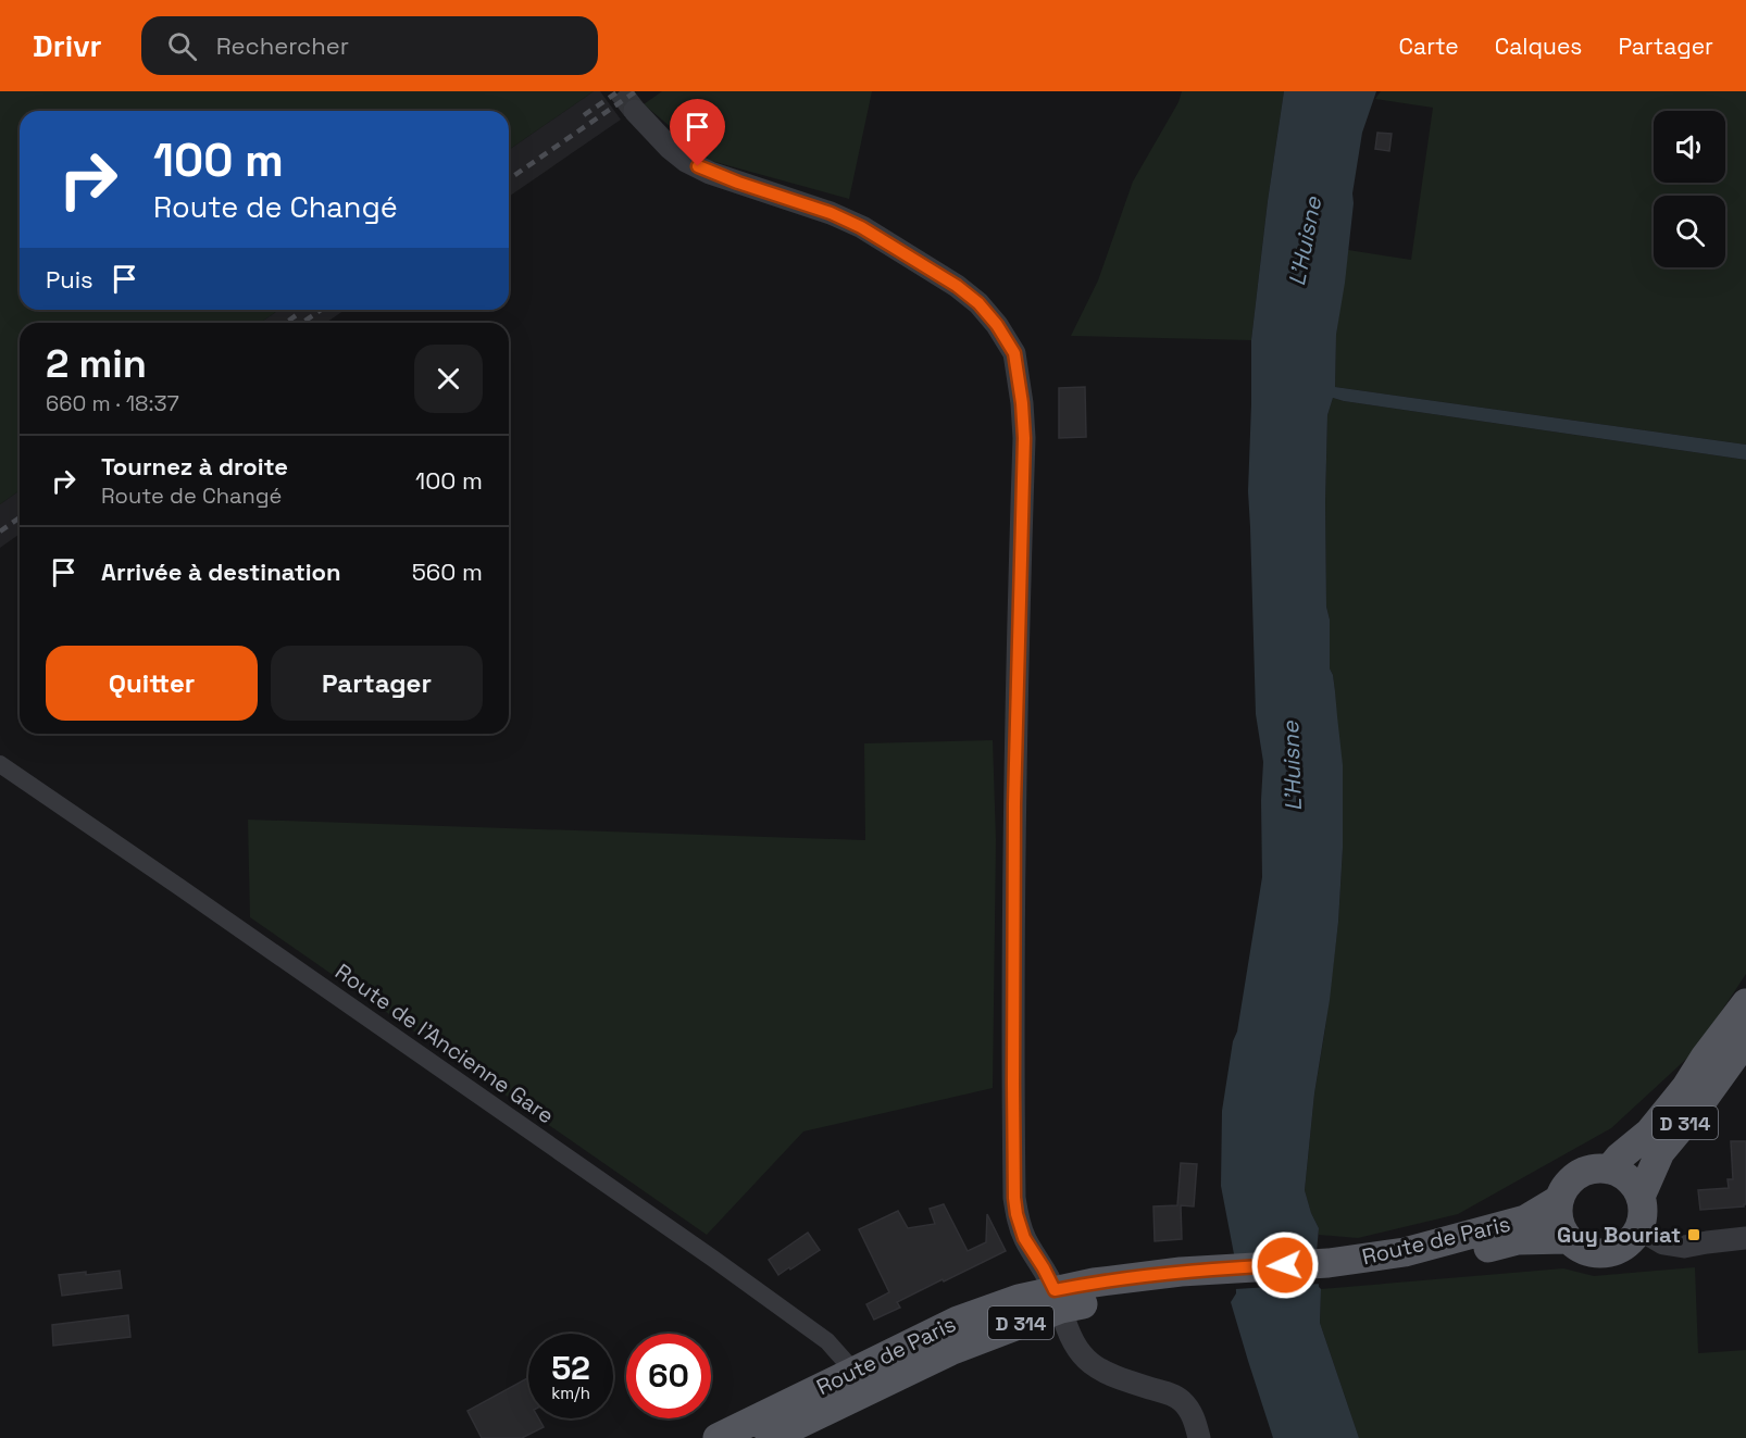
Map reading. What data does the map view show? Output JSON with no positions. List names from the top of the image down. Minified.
{"streets":{"main road":["D 314","Route de Paris"],"street":["Route de l'Ancienne Gare"]},"crossings":[["Route de l'Ancienne Gare","Route de Paris"],["D 314","Route de Paris"]],"water":["L'Huisne"],"places":{"transit":["Guy Bouriat"]},"page":{"header":"Drivr","search":"Rechercher","nav":["Carte","Calques","Partager"],"turn":["100 m","Route de Changé"],"then":"Puis","heading":["2 min","660 m · 18:37"],"list":[{"name":"Tournez à droite","note":"Route de Changé","value":"100 m"},{"name":"Arrivée à destination","value":"560 m"}],"buttons":["Quitter","Partager"],"speed":"52 km/h","limit":"60"}}
